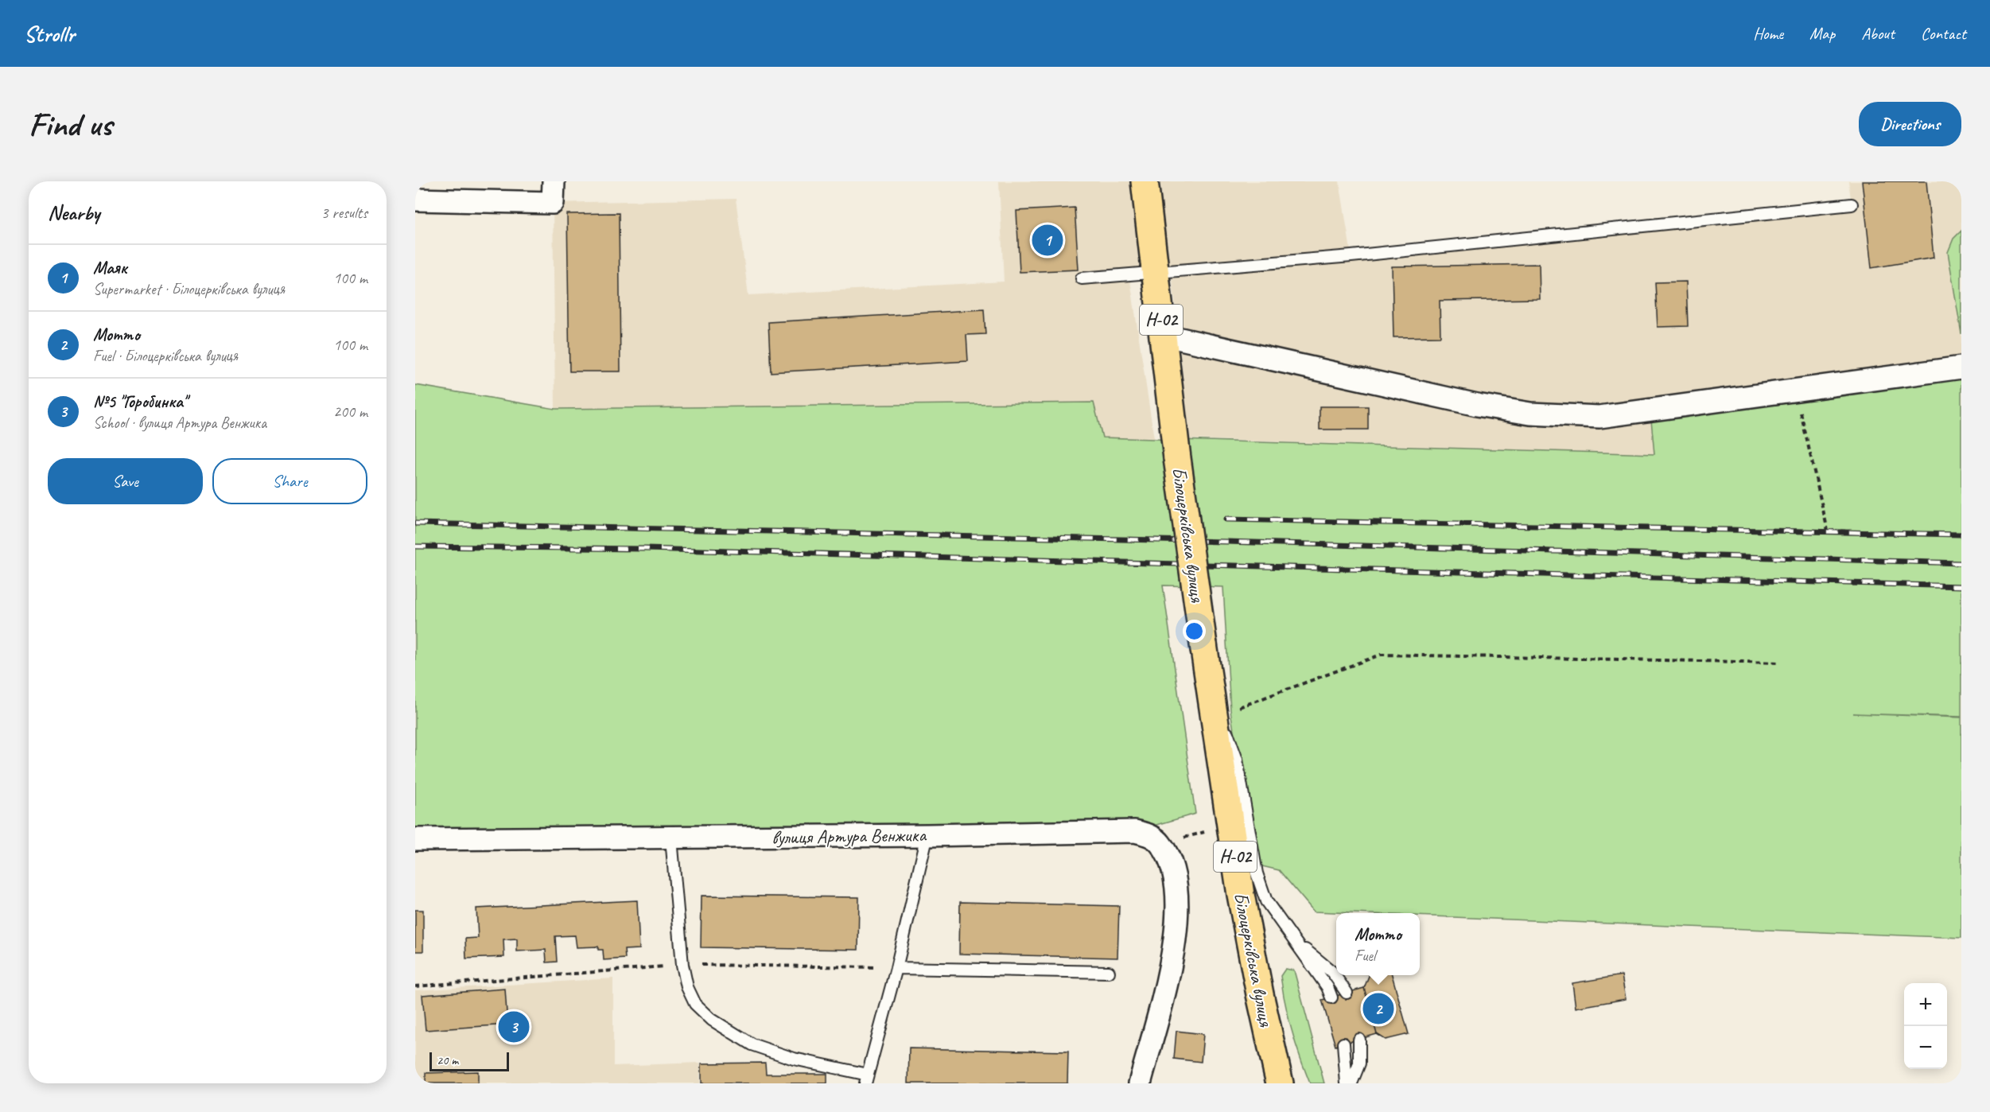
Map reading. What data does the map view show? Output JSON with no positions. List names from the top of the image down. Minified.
{"streets":{"main road":["Н-02","Білоцерківська вулиця"],"street":["вулиця Артура Венжика"]},"scale_bar":"20 m","page":{"header":"Strollr","nav":["Home","Map","About","Contact"],"buttons":["Directions",["Save","Share"]],"title":"Find us","heading":["Nearby","3 results"],"pins":["1","2","3"],"list":[{"mark":"1","name":"Маяк","note":"Supermarket · Білоцерківська вулиця","value":"100 m"},{"mark":"2","name":"Мотто","note":"Fuel · Білоцерківська вулиця","value":"100 m"},{"mark":"3","name":"№5 \"Горобинка\"","note":"School · вулиця Артура Венжика","value":"200 m"}],"popup":["Мотто","Fuel"],"map_buttons":["+","−"],"scale":"20 m"}}
